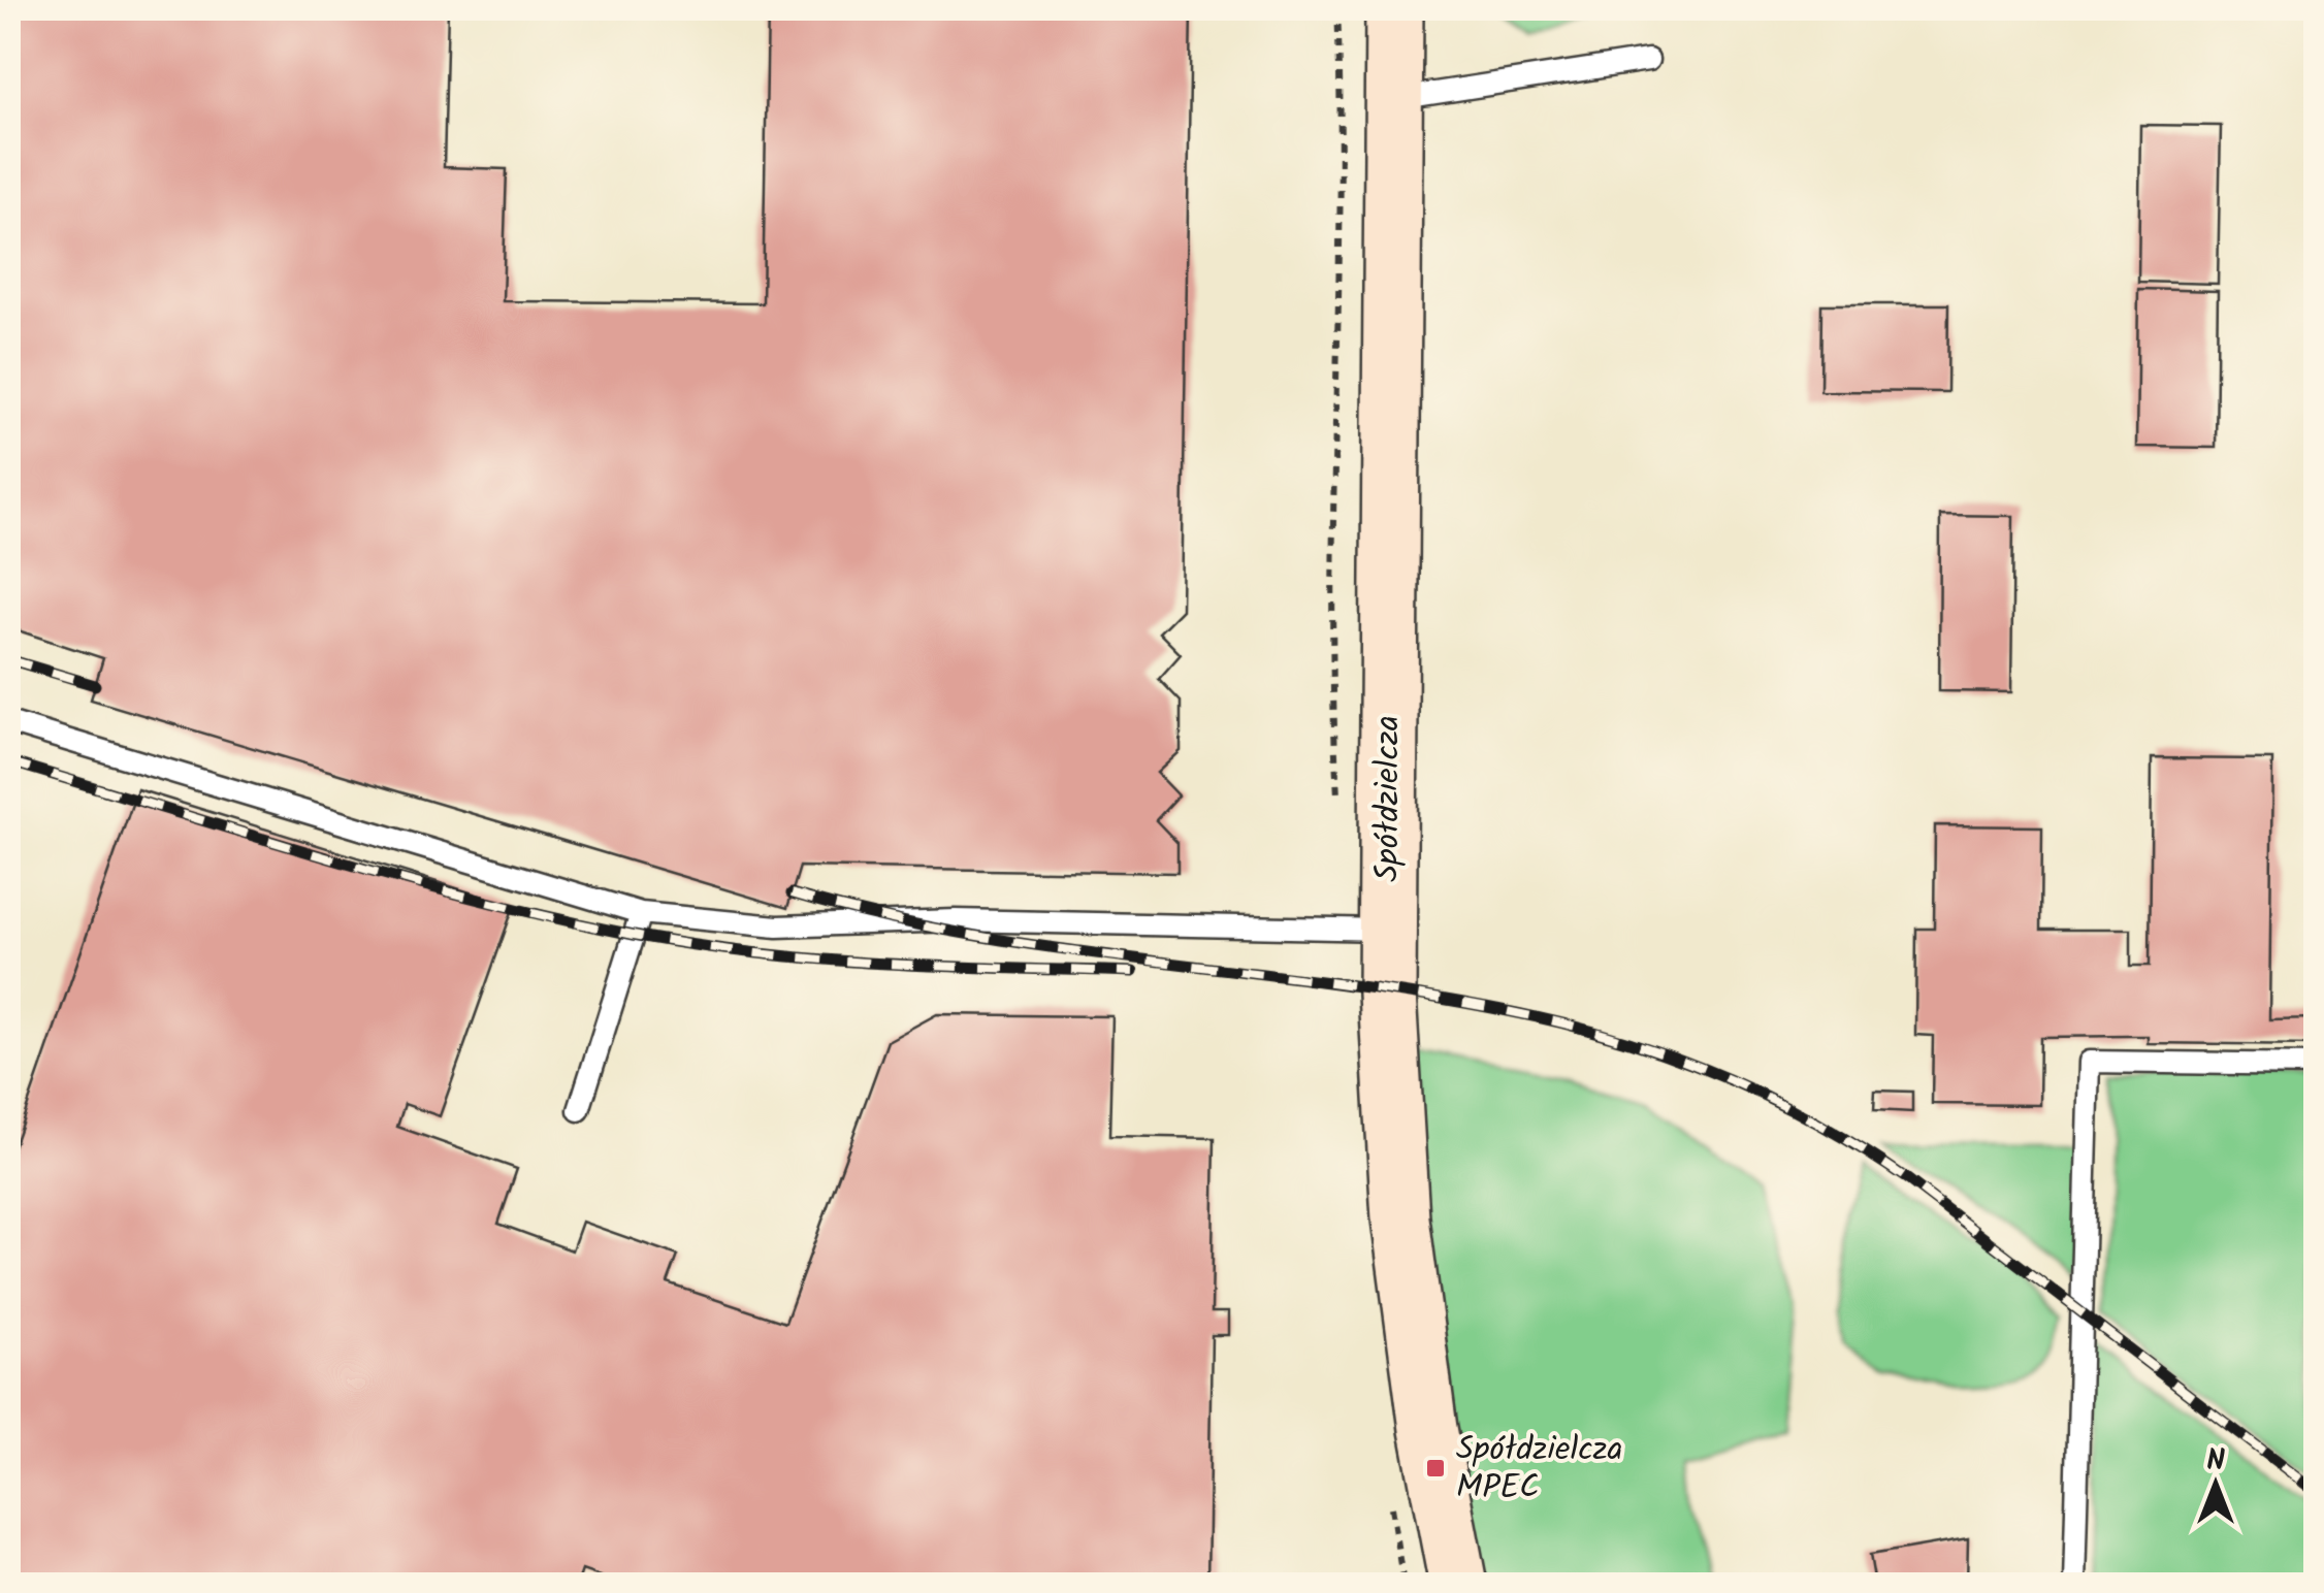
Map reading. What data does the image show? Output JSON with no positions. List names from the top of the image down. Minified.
{"streets":{"street":["Spółdzielcza"]},"places":{"transit":["Spółdzielcza MPEC"]},"north":"top"}
